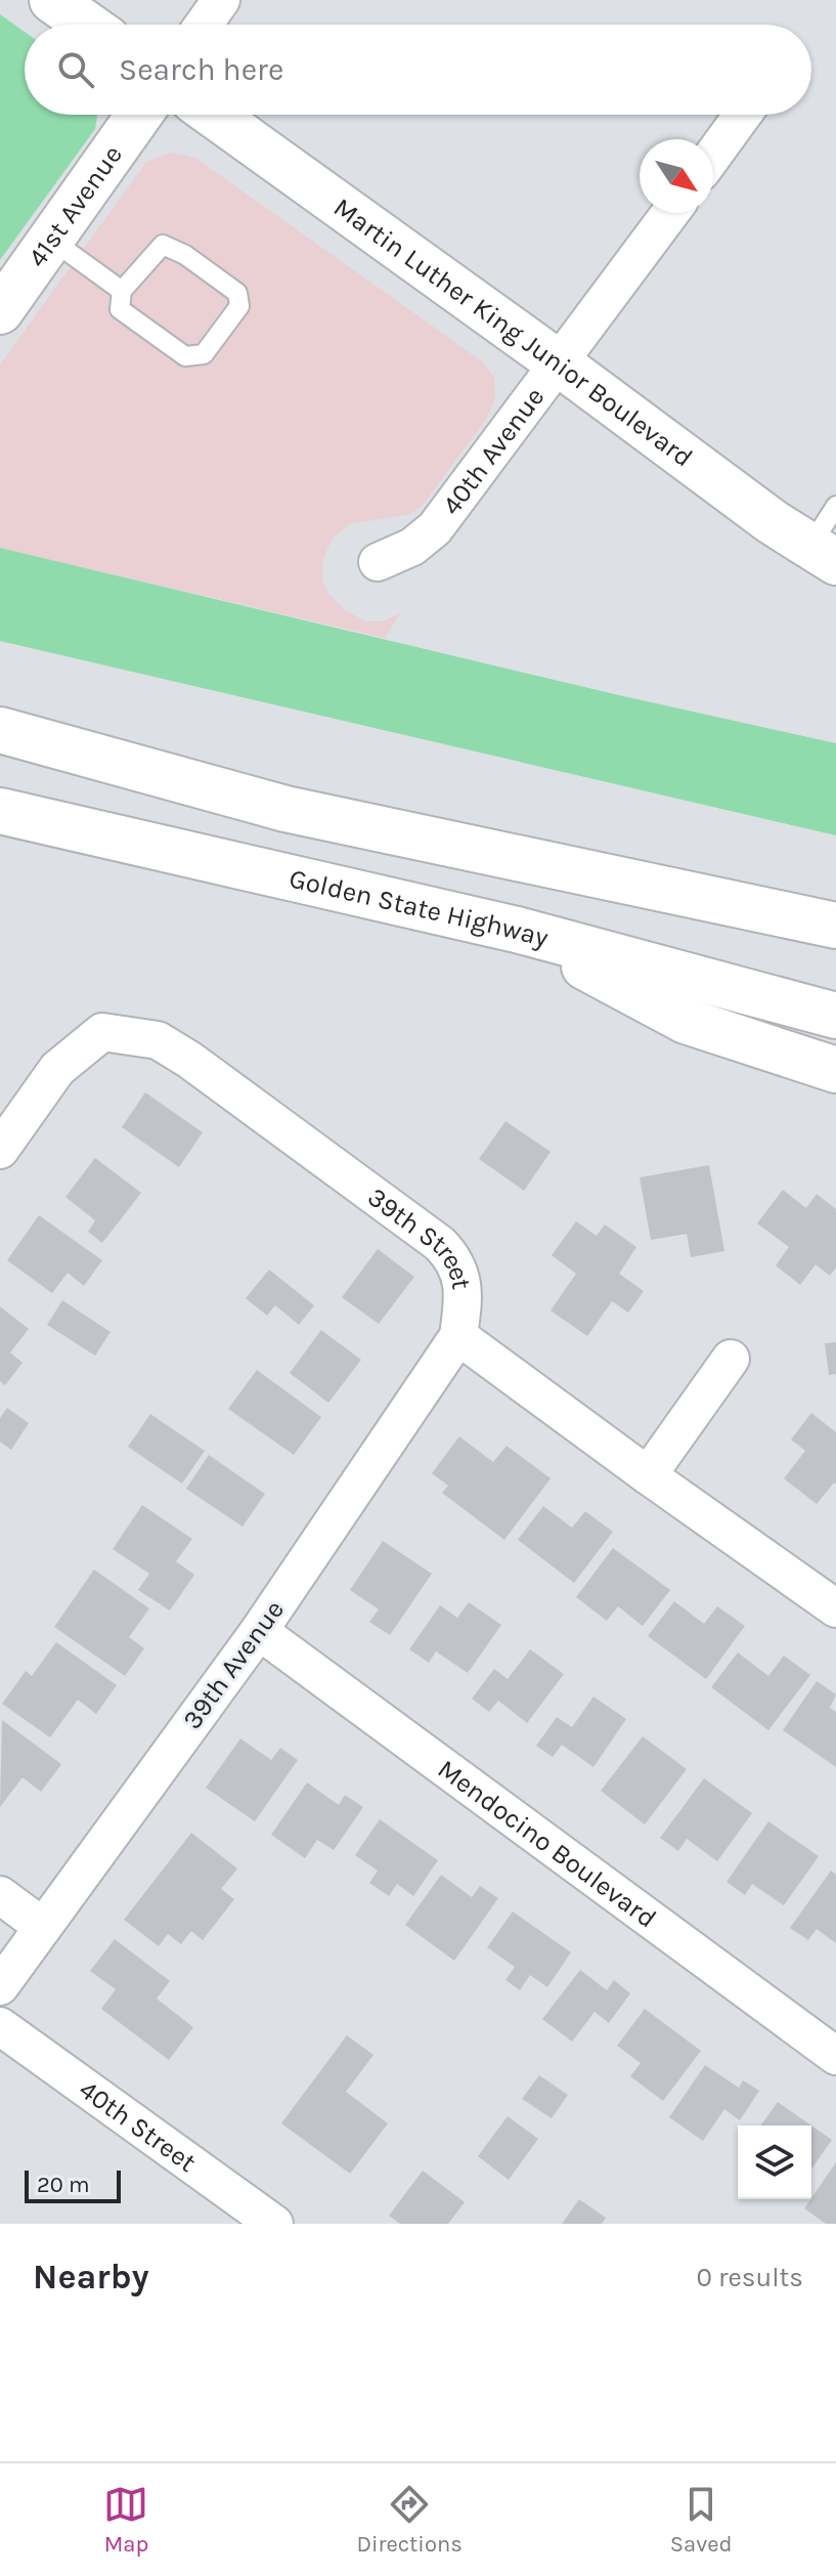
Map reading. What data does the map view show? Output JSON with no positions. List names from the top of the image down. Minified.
{"streets":{"main road":["41st Avenue","Martin Luther King Junior Boulevard","Golden State Highway"],"street":["40th Avenue","39th Street","39th Avenue","Mendocino Boulevard","40th Street"]},"crossings":[["Martin Luther King Junior Boulevard","40th Avenue"],["39th Street","39th Avenue"],["39th Avenue","Mendocino Boulevard"]],"scale_bar":"20 m","north":"bottom right","page":{"search":"Search here","scale":"20 m","heading":["Nearby","0 results"],"nav":["Map","Directions","Saved"]}}
